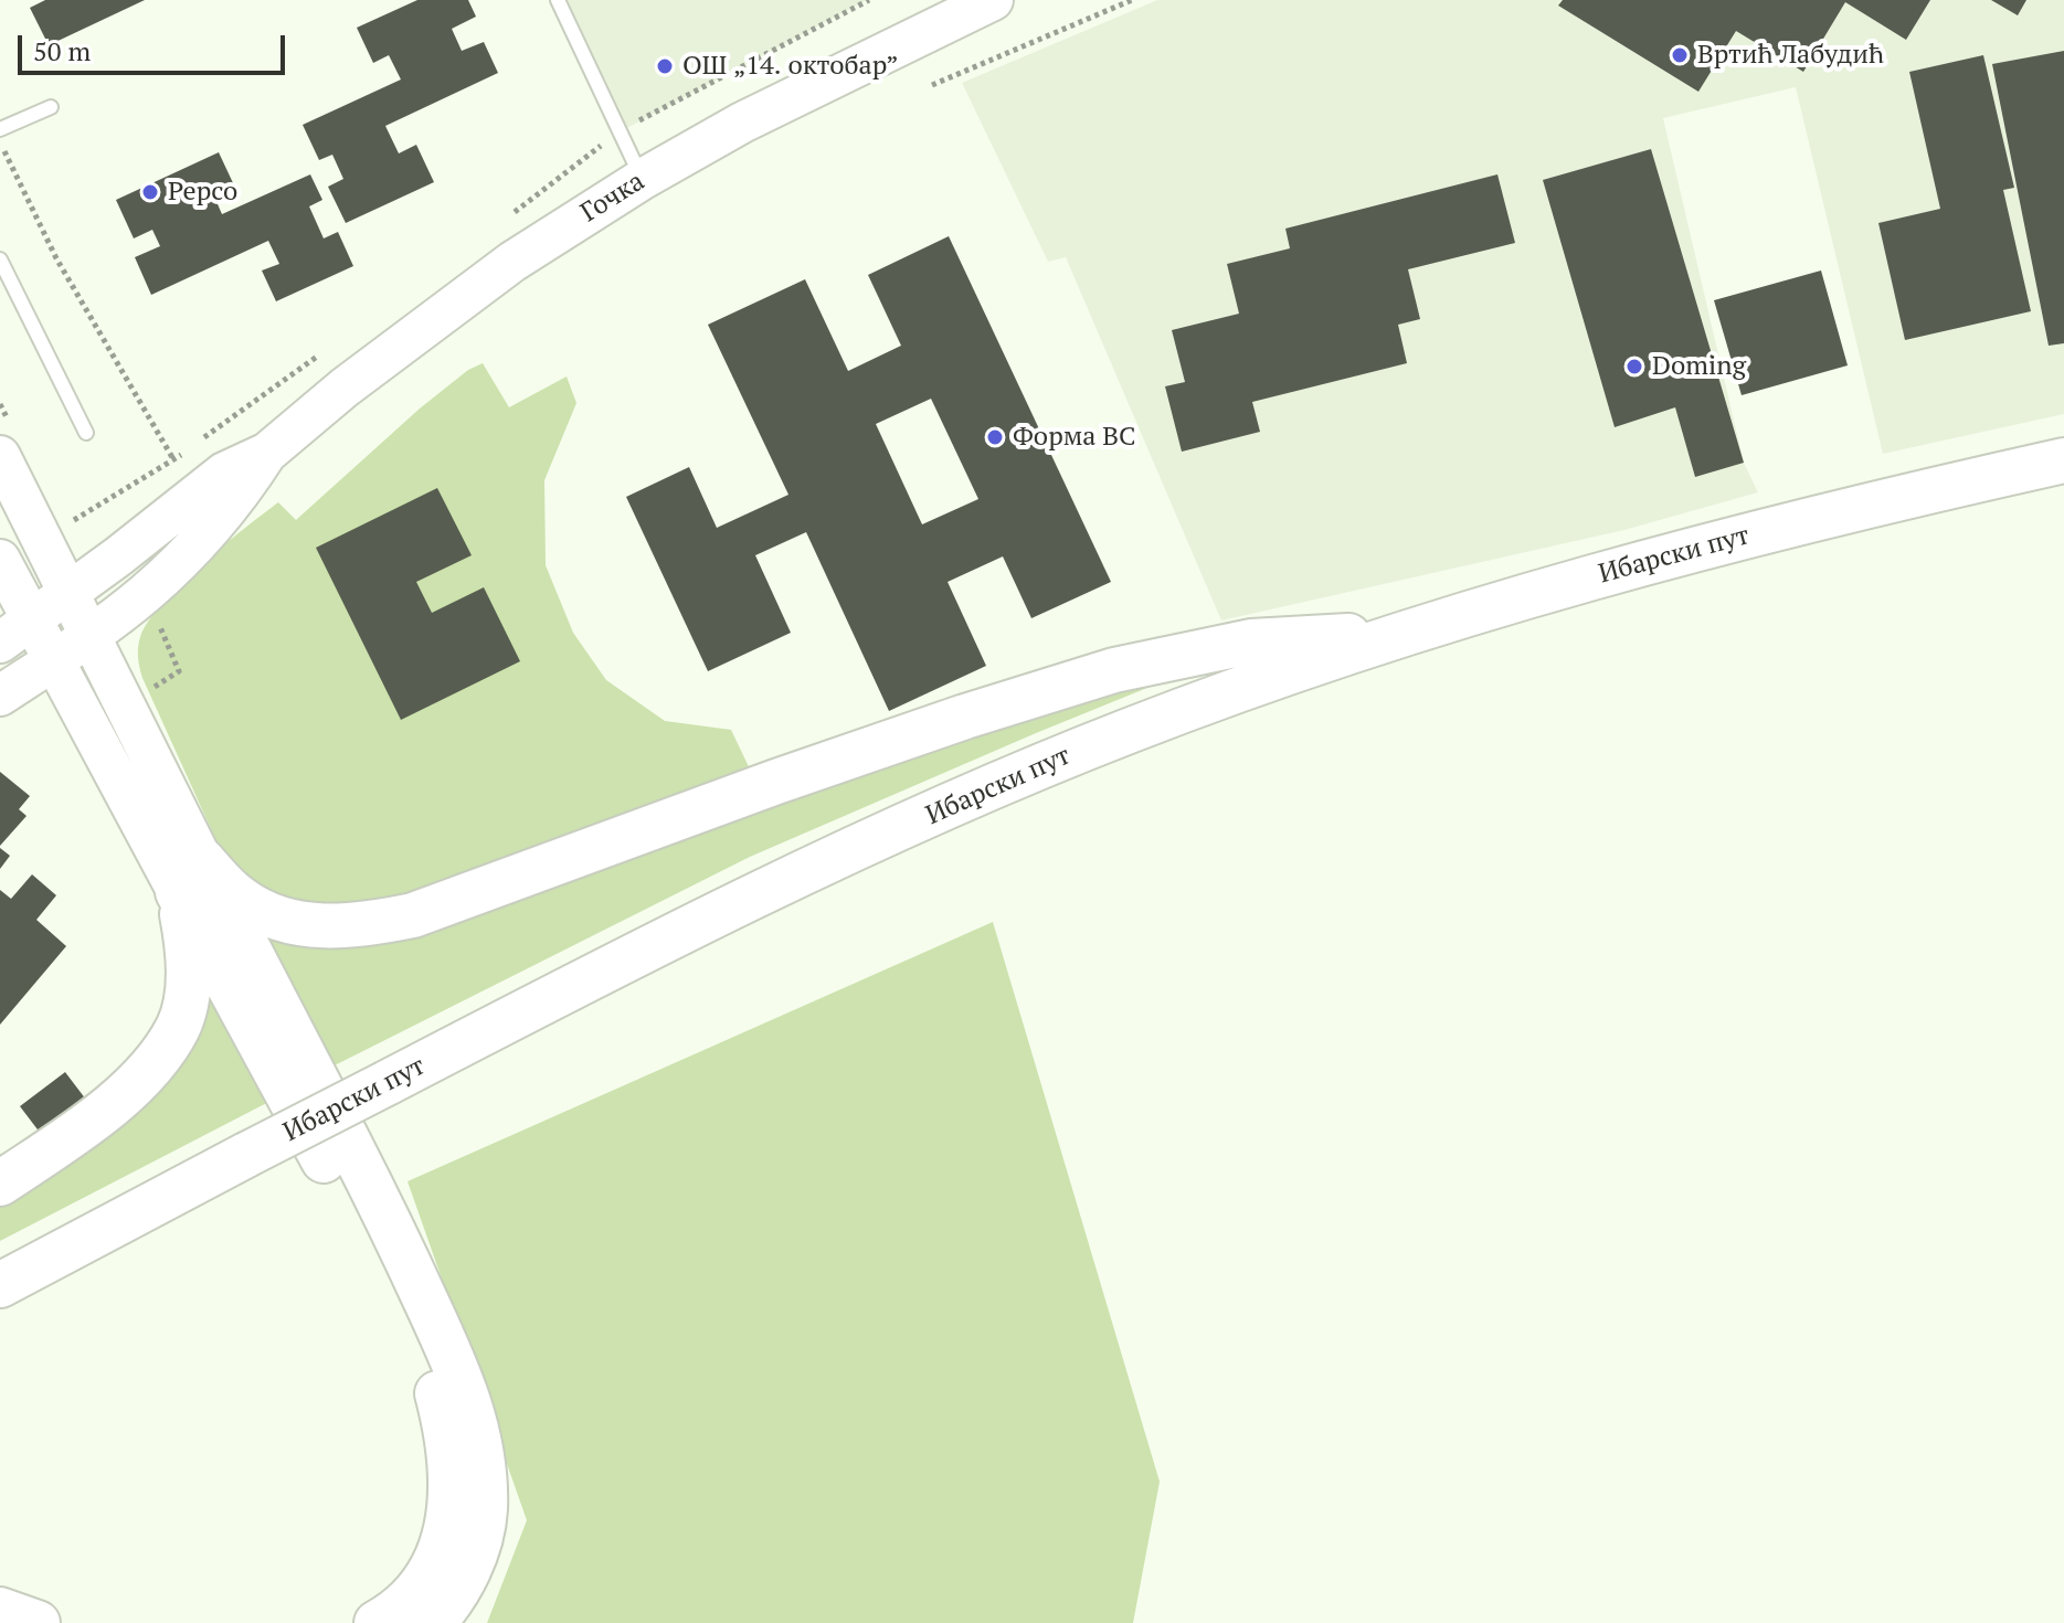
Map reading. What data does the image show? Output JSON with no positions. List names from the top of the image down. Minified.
{"streets":{"main road":["Ибарски пут"],"street":["Гочка"]},"places":["Вртић Лабудић","ОШ „14. октобар”","Pepco","Doming","Форма ВС"],"scale_bar":"50 m"}
